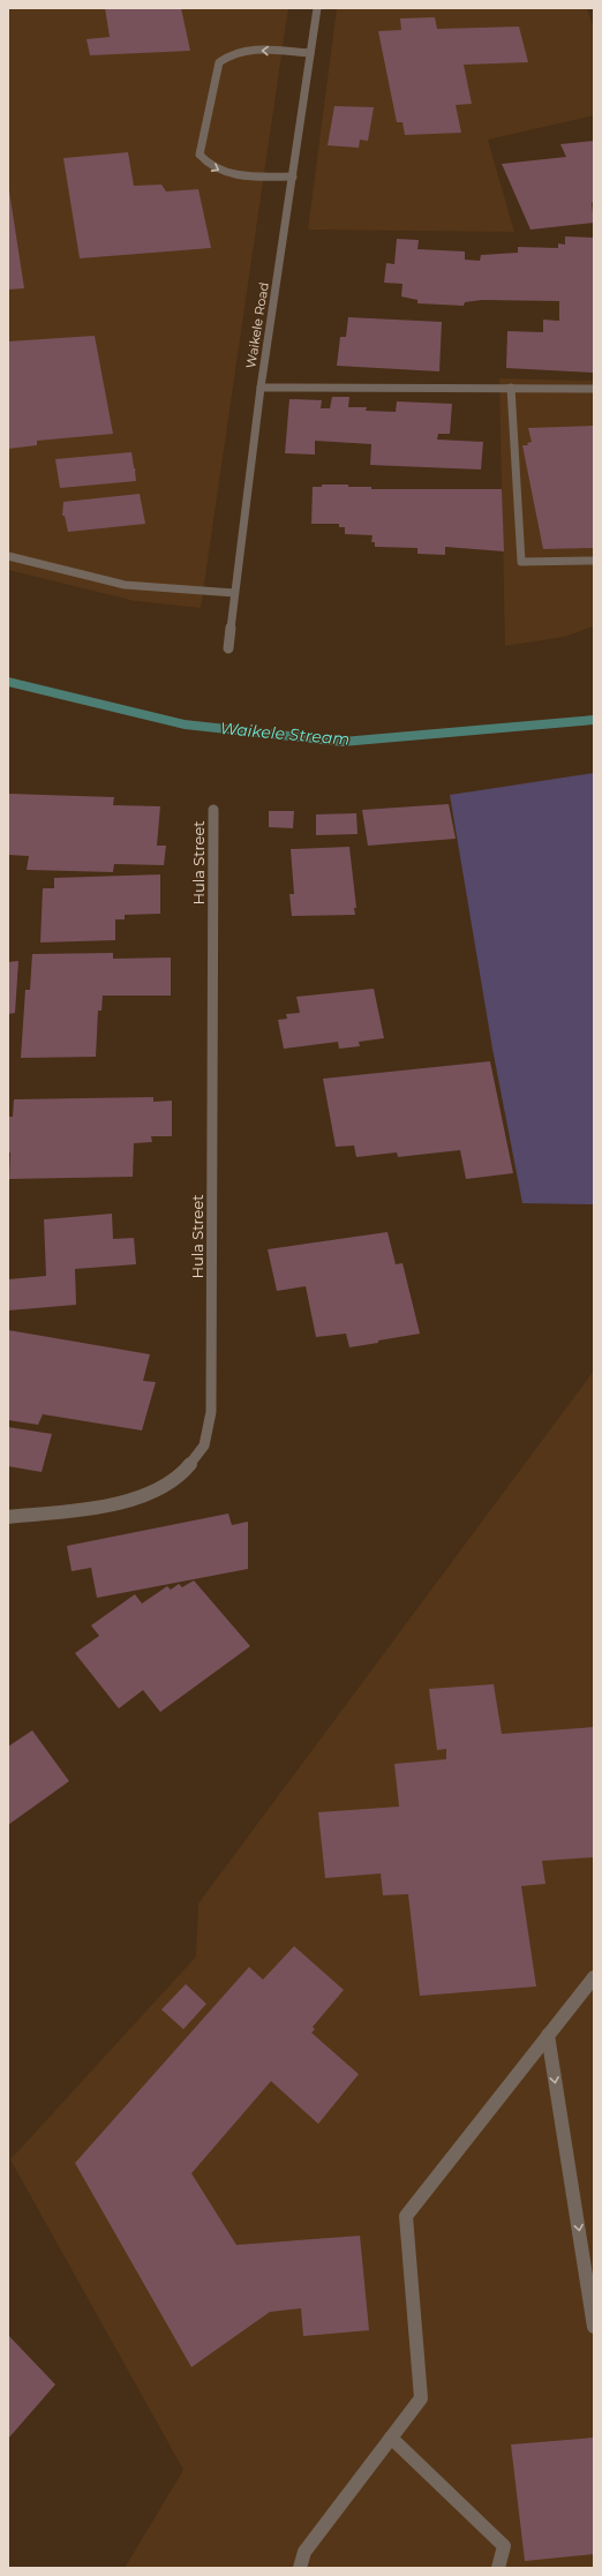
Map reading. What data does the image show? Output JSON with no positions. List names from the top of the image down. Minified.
{"streets":{"street":["Waikele Road","Hula Street"]},"water":["Waikele Stream"]}
